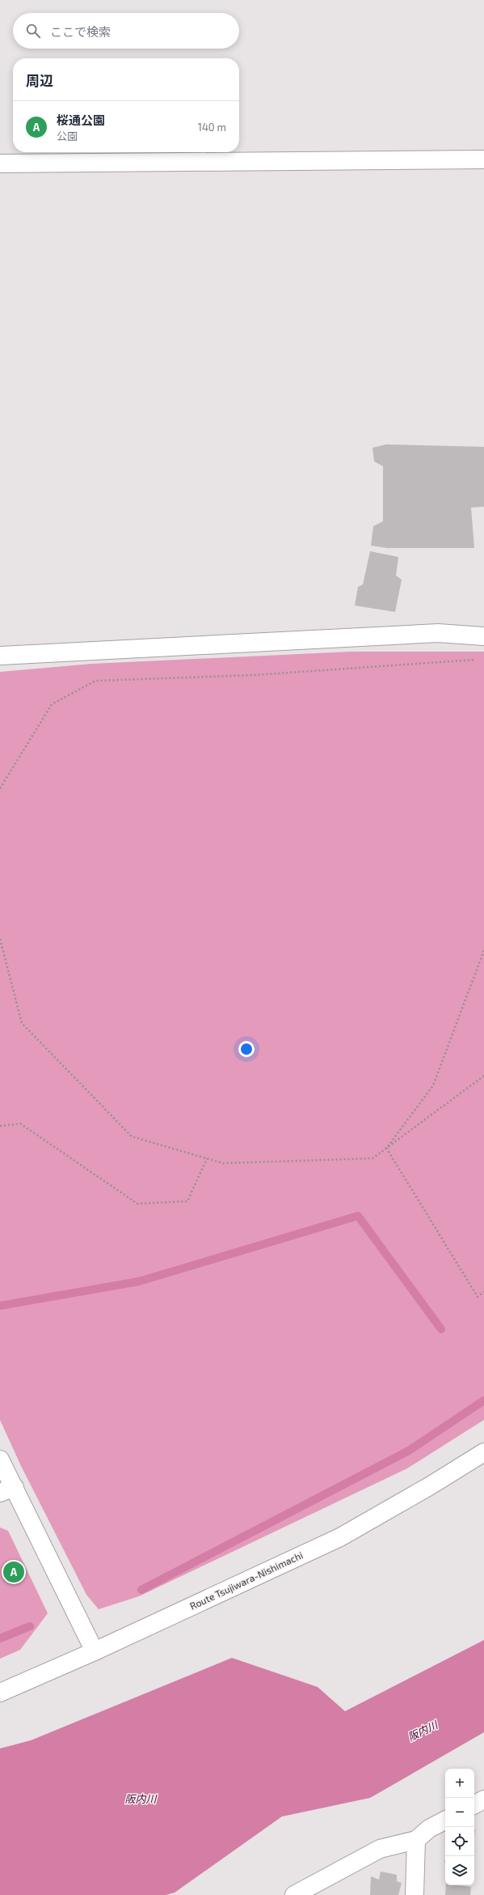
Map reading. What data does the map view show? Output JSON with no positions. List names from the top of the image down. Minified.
{"streets":{"street":["Route Tsujiwara-Nishimachi"]},"water":["阪内川"],"page":{"search":"ここで検索","heading":"周辺","list":[{"mark":"A","name":"桜通公園","note":"公園","value":"140 m"}],"pins":"A","map_buttons":["+","−"]}}
